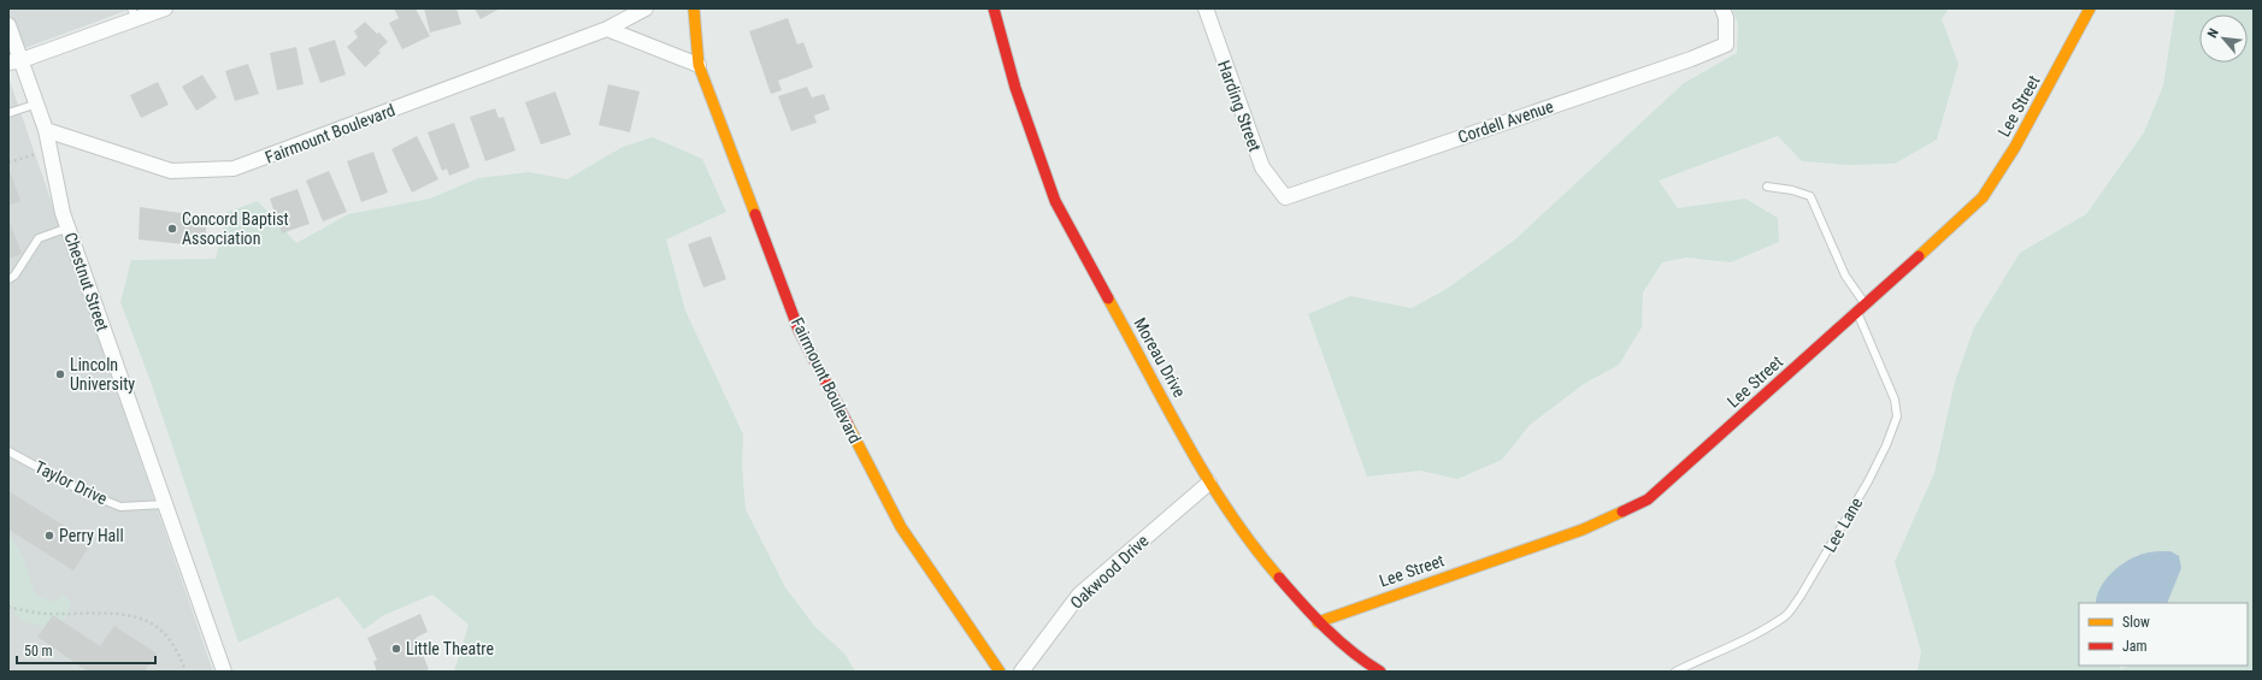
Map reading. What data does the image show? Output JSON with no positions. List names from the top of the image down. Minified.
{"streets":{"street":["Harding Street","Lee Street","Cordell Avenue","Fairmount Boulevard","Chestnut Street","Moreau Drive","Oakwood Drive"],"lane":["Taylor Drive","Lee Lane"]},"crossings":[["Harding Street","Cordell Avenue"],["Lee Street","Moreau Drive"],["Lee Street","Lee Lane"],["Fairmount Boulevard","Chestnut Street"],["Chestnut Street","Taylor Drive"],["Moreau Drive","Oakwood Drive"]],"places":["Concord Baptist Association","Lincoln University","Perry Hall","Little Theatre"],"legend":["Slow","Jam"],"scale_bar":"50 m","north":"top left"}
